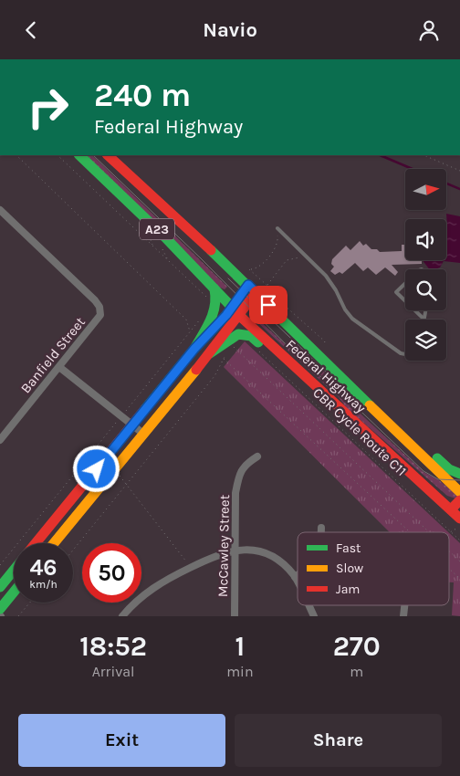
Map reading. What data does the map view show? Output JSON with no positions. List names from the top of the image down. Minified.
{"streets":{"main road":["A23","Federal Highway"],"street":["Banfield Street","McCawley Street"],"path":["CBR Cycle Route C11"]},"legend":["Fast","Slow","Jam"],"north":"right","page":{"header":"Navio","turn":["240 m","Federal Highway"],"speed":"46 km/h","limit":"50","eta":["18:52","Arrival","1","min","270","m"],"buttons":["Exit","Share"]}}
